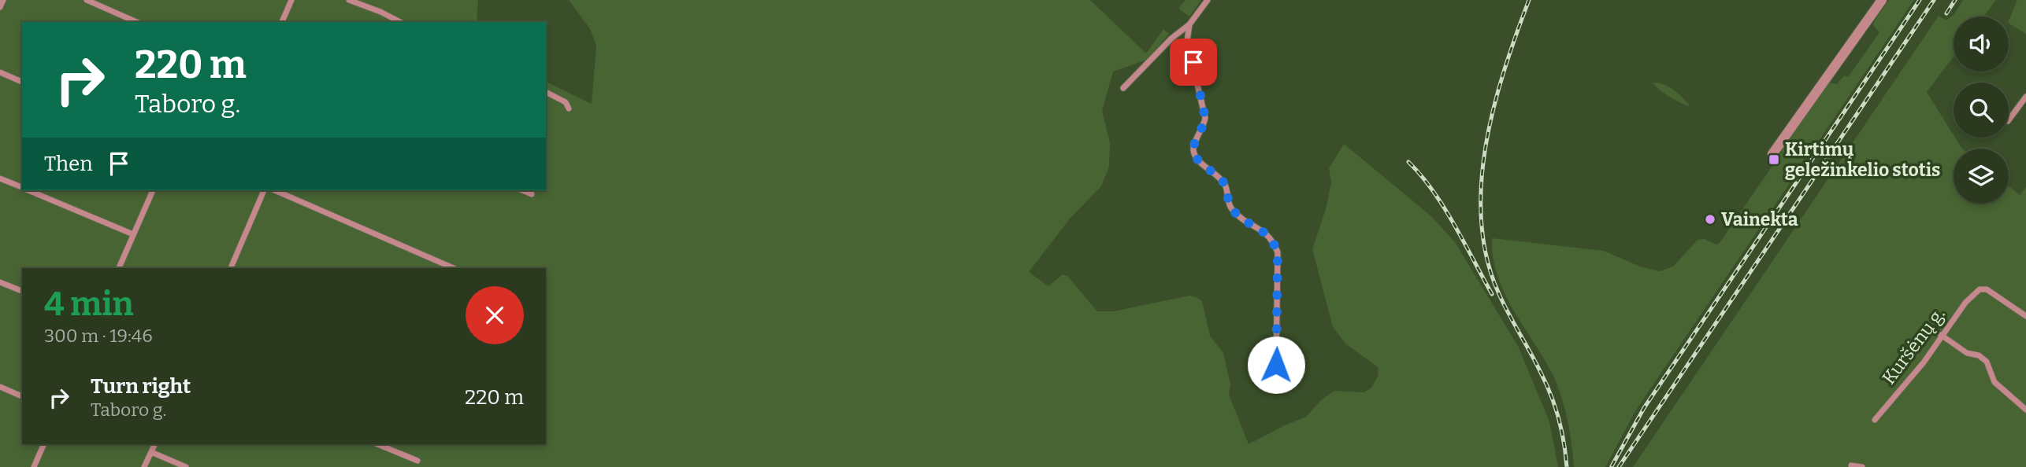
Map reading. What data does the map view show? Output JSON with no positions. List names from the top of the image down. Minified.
{"streets":{"street":["Kuršėnų g."]},"places":{"transit":["Kirtimų geležinkelio stotis"],"other":["Vainekta"]},"page":{"turn":["220 m","Taboro g."],"then":"Then","heading":["4 min","300 m · 19:46"],"list":[{"name":"Turn right","note":"Taboro g.","value":"220 m"}]}}
